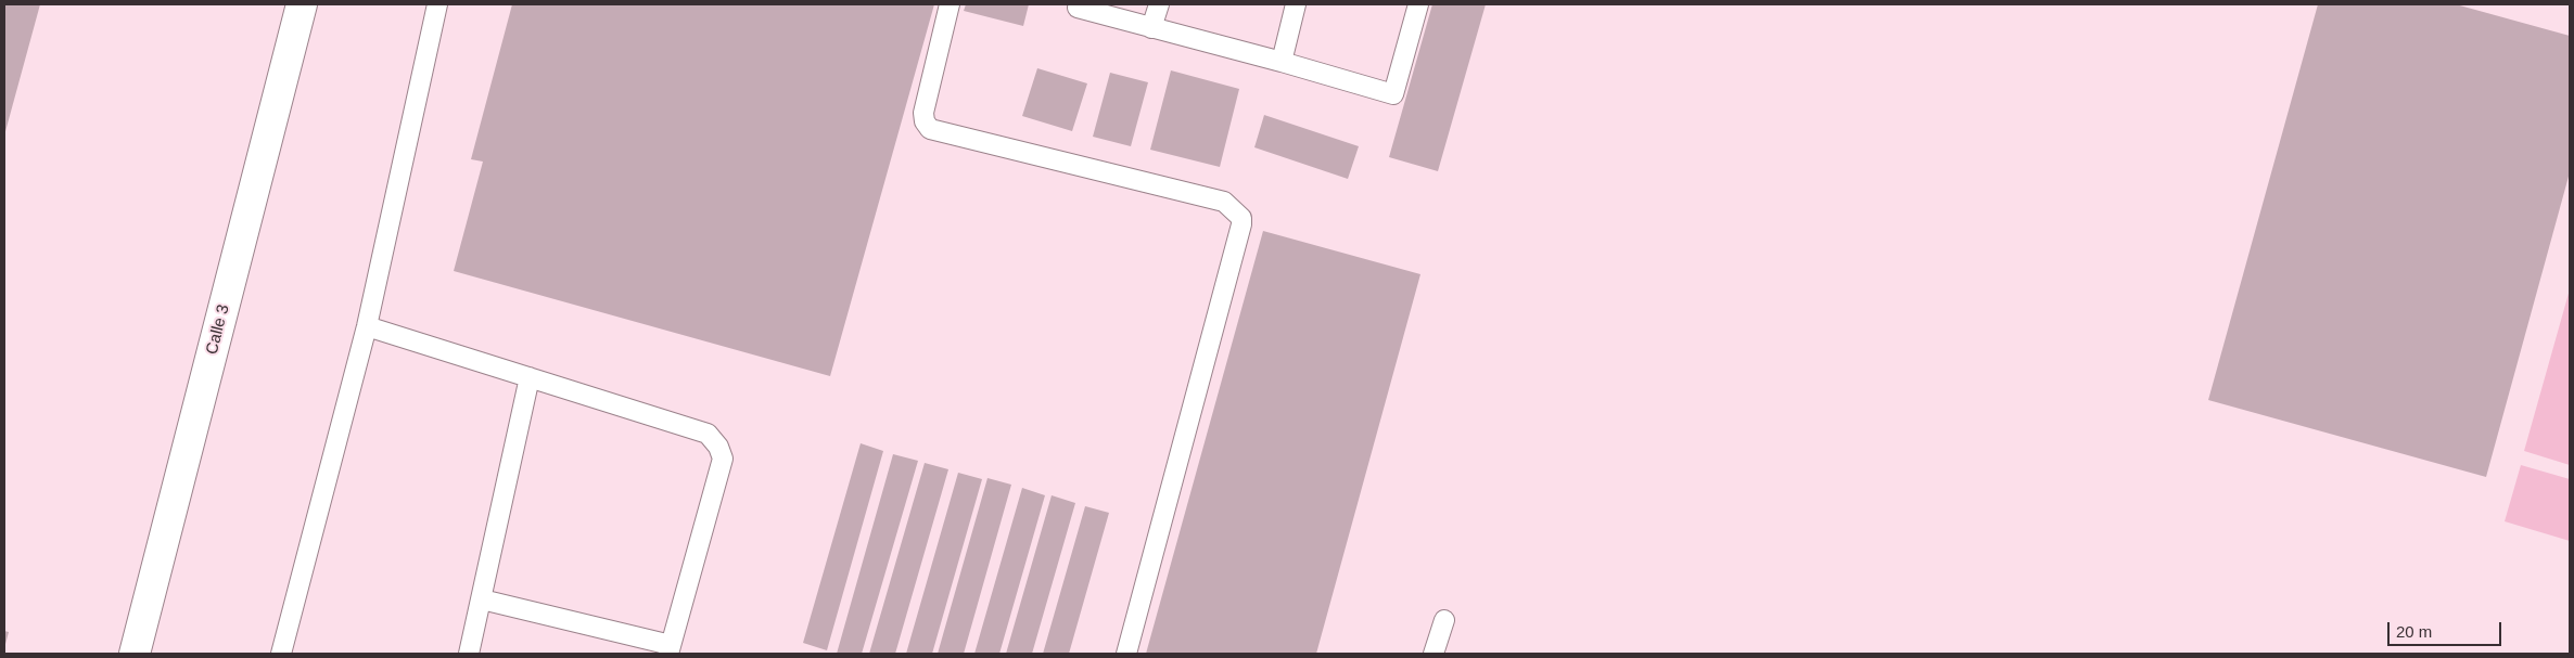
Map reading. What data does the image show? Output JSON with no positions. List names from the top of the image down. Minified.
{"streets":{"street":["Calle 3"]},"scale_bar":"20 m"}
